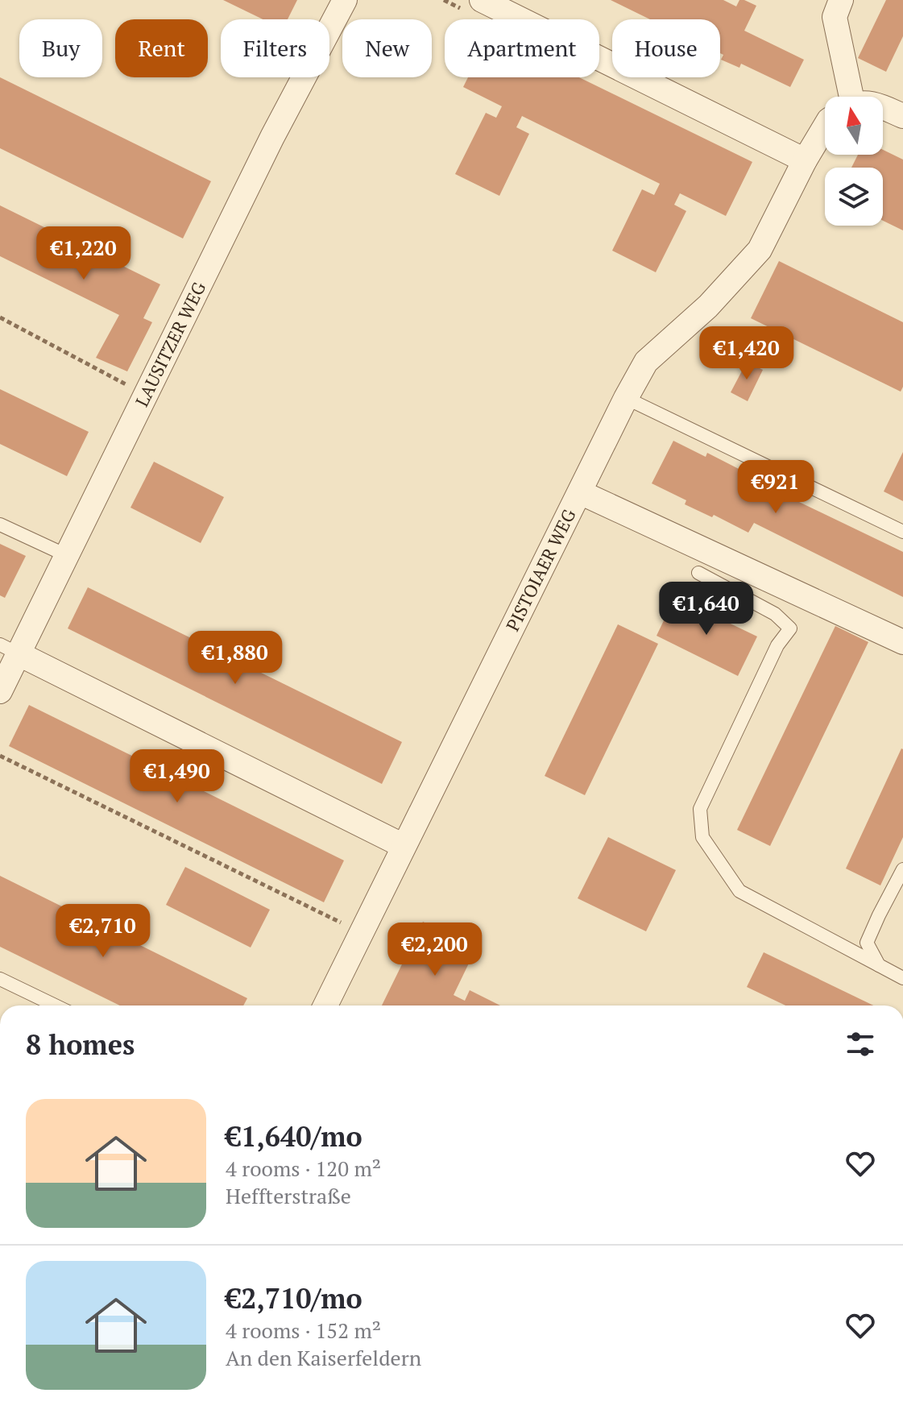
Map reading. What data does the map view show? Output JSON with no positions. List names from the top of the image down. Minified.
{"streets":{"street":["LAUSITZER WEG","PISTOIAER WEG"]},"north":"top","page":{"chip":["Buy","Rent","Filters","New","Apartment","House"],"price":["€1,220","€1,420","€921","€1,640","€1,880","€1,490","€2,710","€2,200"],"heading":"8 homes","list":[{"name":"€1,640/mo","note":"4 rooms · 120 m² · Heffterstraße"},{"name":"€2,710/mo","note":"4 rooms · 152 m² · An den Kaiserfeldern"}]}}
